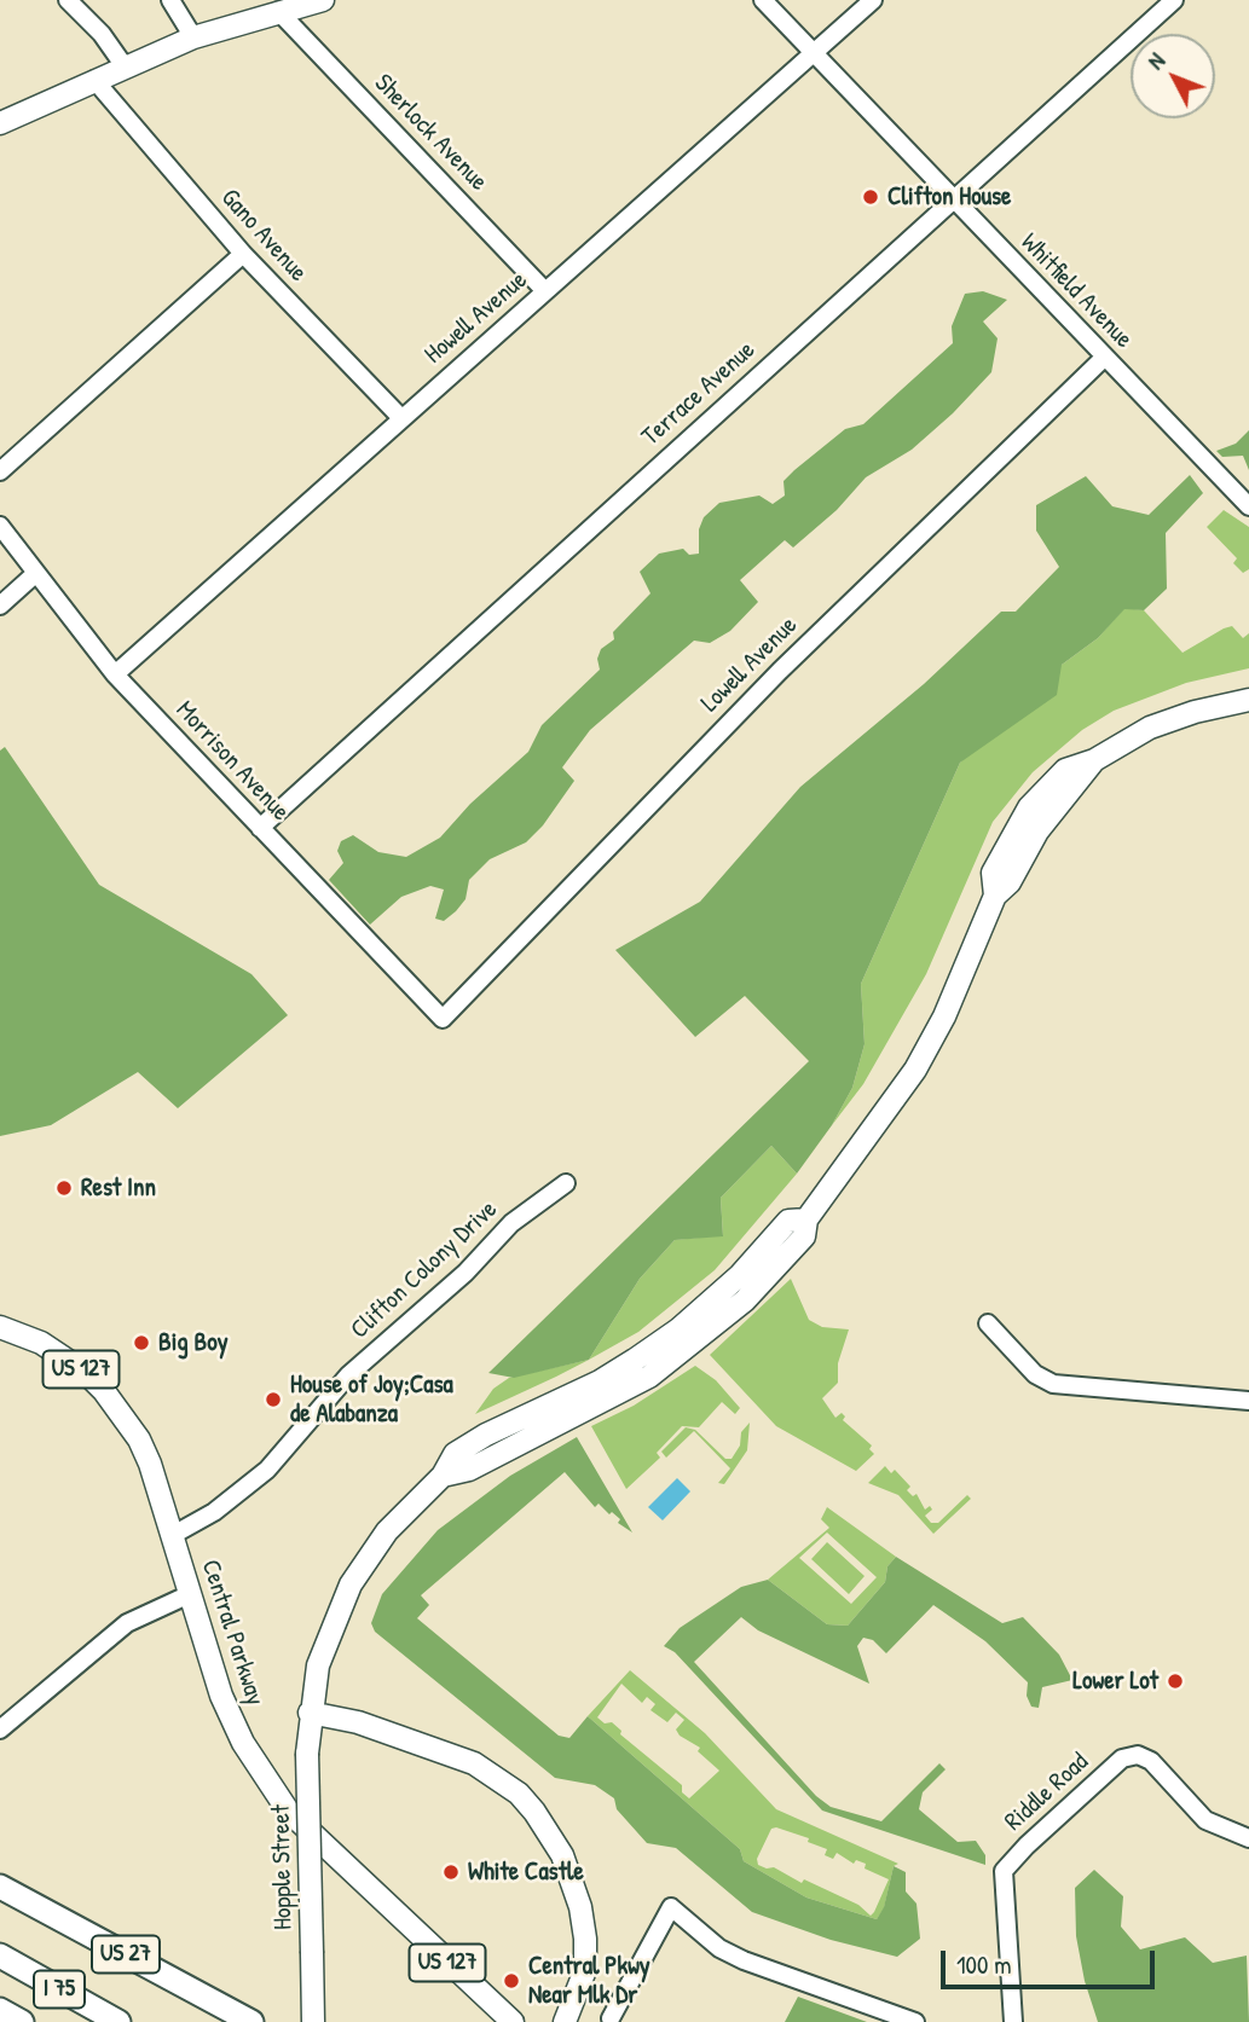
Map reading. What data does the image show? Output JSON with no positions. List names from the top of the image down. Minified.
{"streets":{"highway":["US 27","I 75"],"main road":["US 127","Central Parkway","Hopple Street"],"street":["Sherlock Avenue","Gano Avenue","Whitfield Avenue","Howell Avenue","Terrace Avenue","Lowell Avenue","Morrison Avenue","Clifton Colony Drive","Riddle Road"]},"crossings":[["Sherlock Avenue","Howell Avenue"],["Gano Avenue","Howell Avenue"],["Whitfield Avenue","Howell Avenue"],["Whitfield Avenue","Terrace Avenue"],["Whitfield Avenue","Lowell Avenue"],["Howell Avenue","Morrison Avenue"],["Terrace Avenue","Morrison Avenue"],["Lowell Avenue","Morrison Avenue"],["Clifton Colony Drive","Central Parkway"]],"places":["Clifton House","Rest Inn","Big Boy","House of Joy;Casa de Alabanza","Lower Lot","White Castle","Central Pkwy Near Mlk Dr"],"scale_bar":"100 m","north":"top left"}
